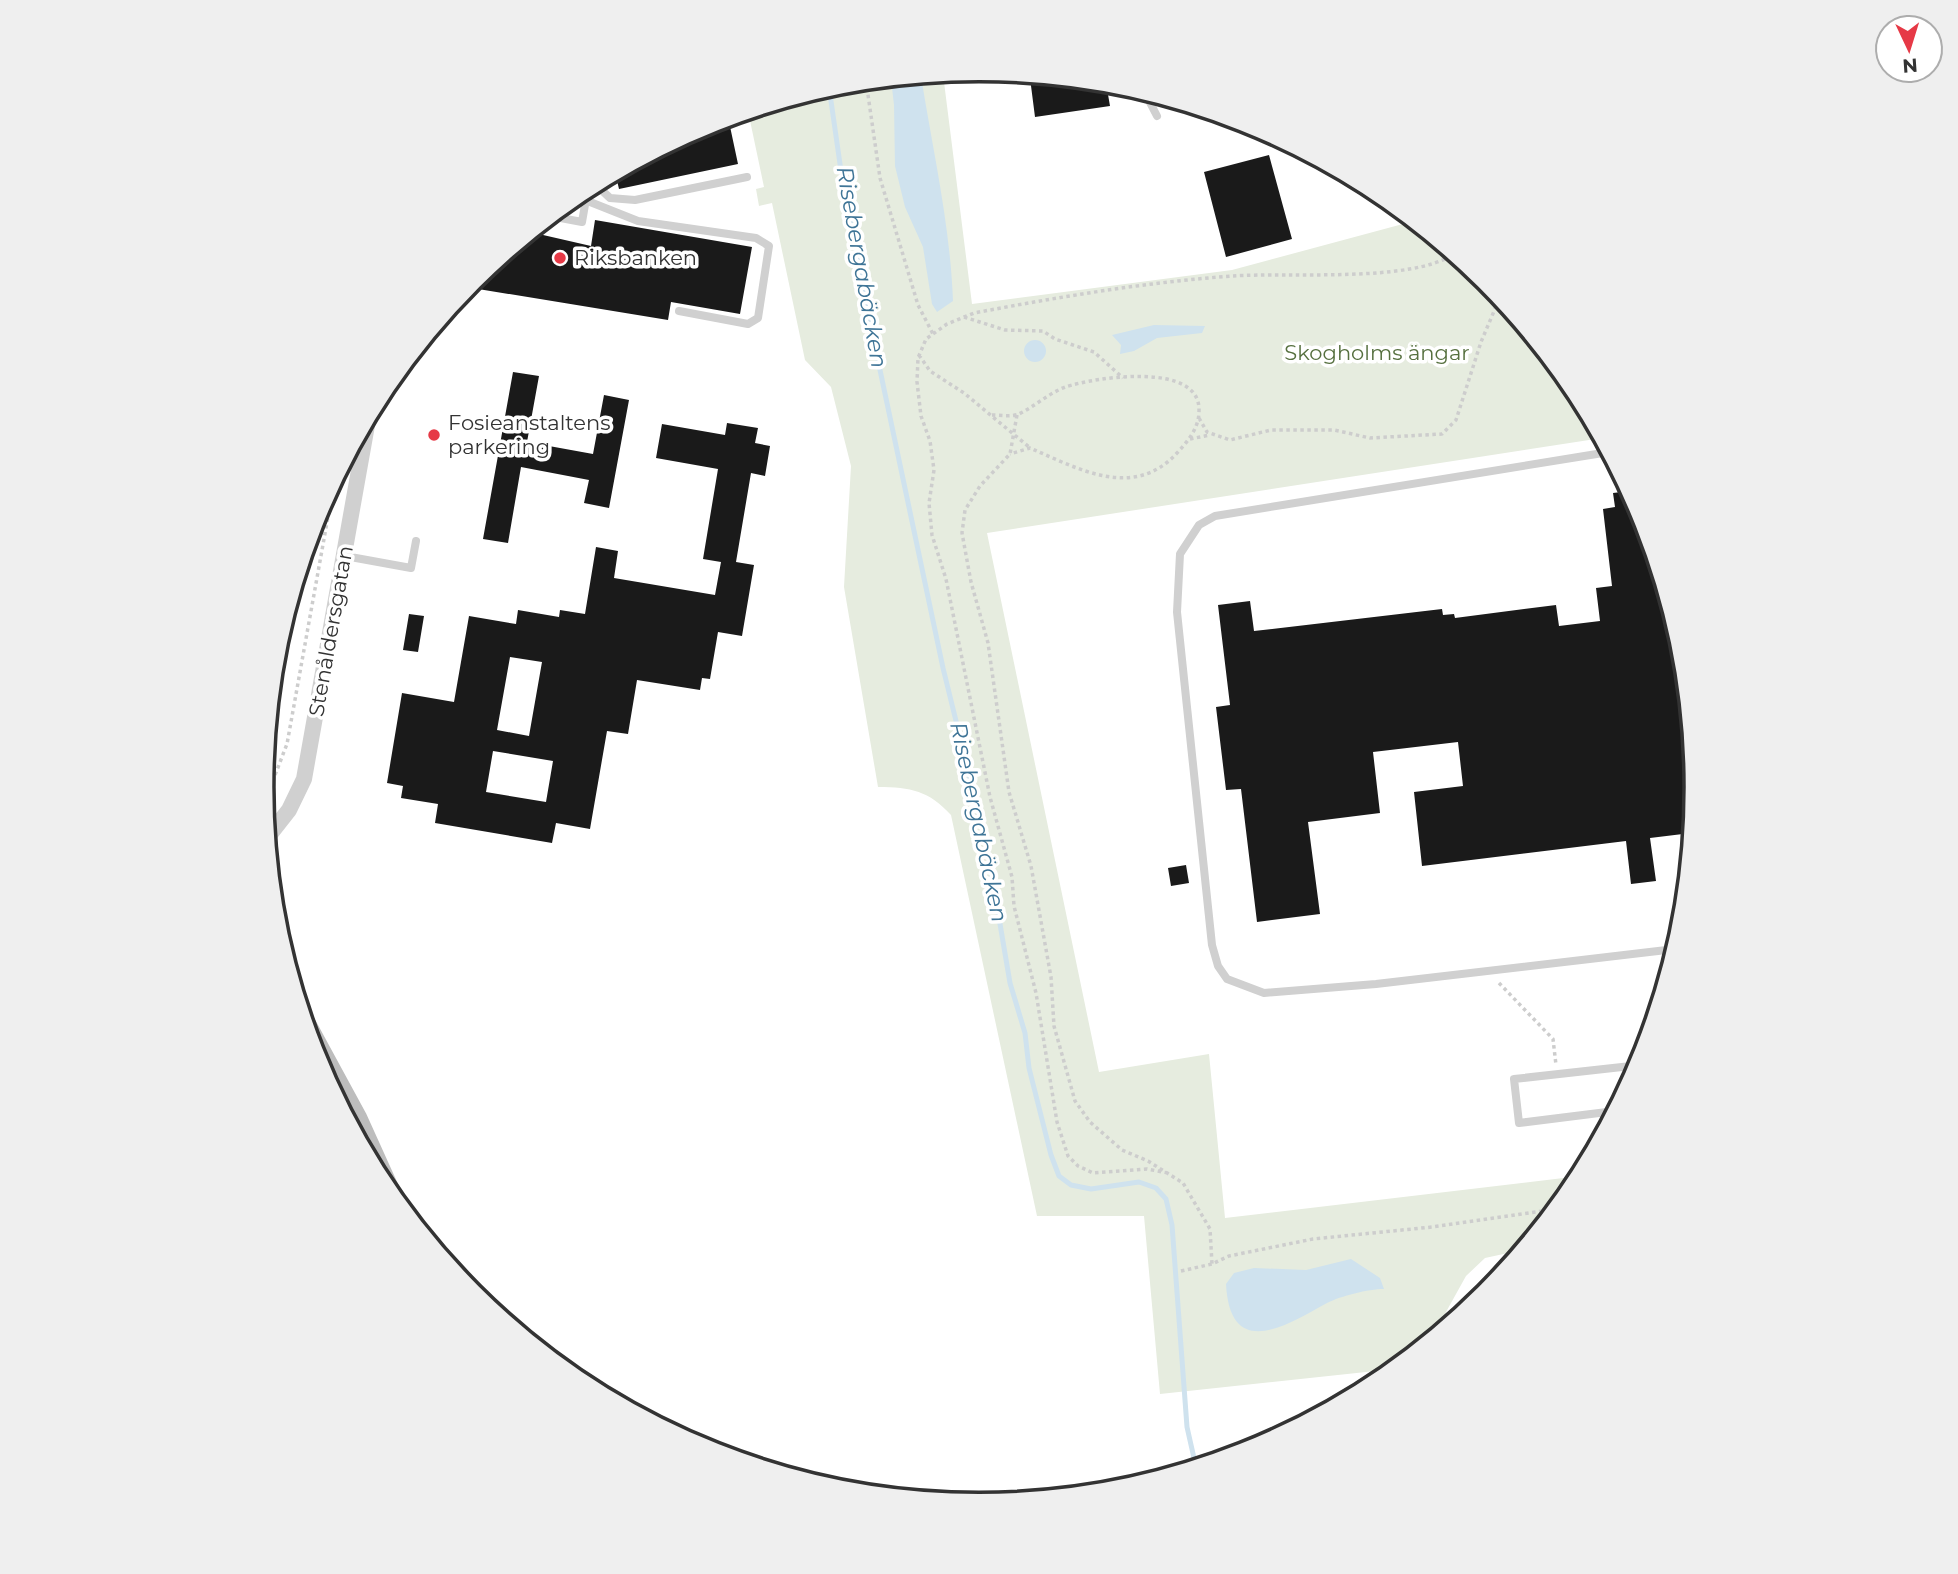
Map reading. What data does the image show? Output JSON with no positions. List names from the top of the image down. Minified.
{"streets":{"street":["Stenåldersgatan"]},"water":["Risebergabäcken"],"parks":["Skogholms ängar"],"places":["Riksbanken","Fosieanstaltens parkering"],"north":"bottom"}
